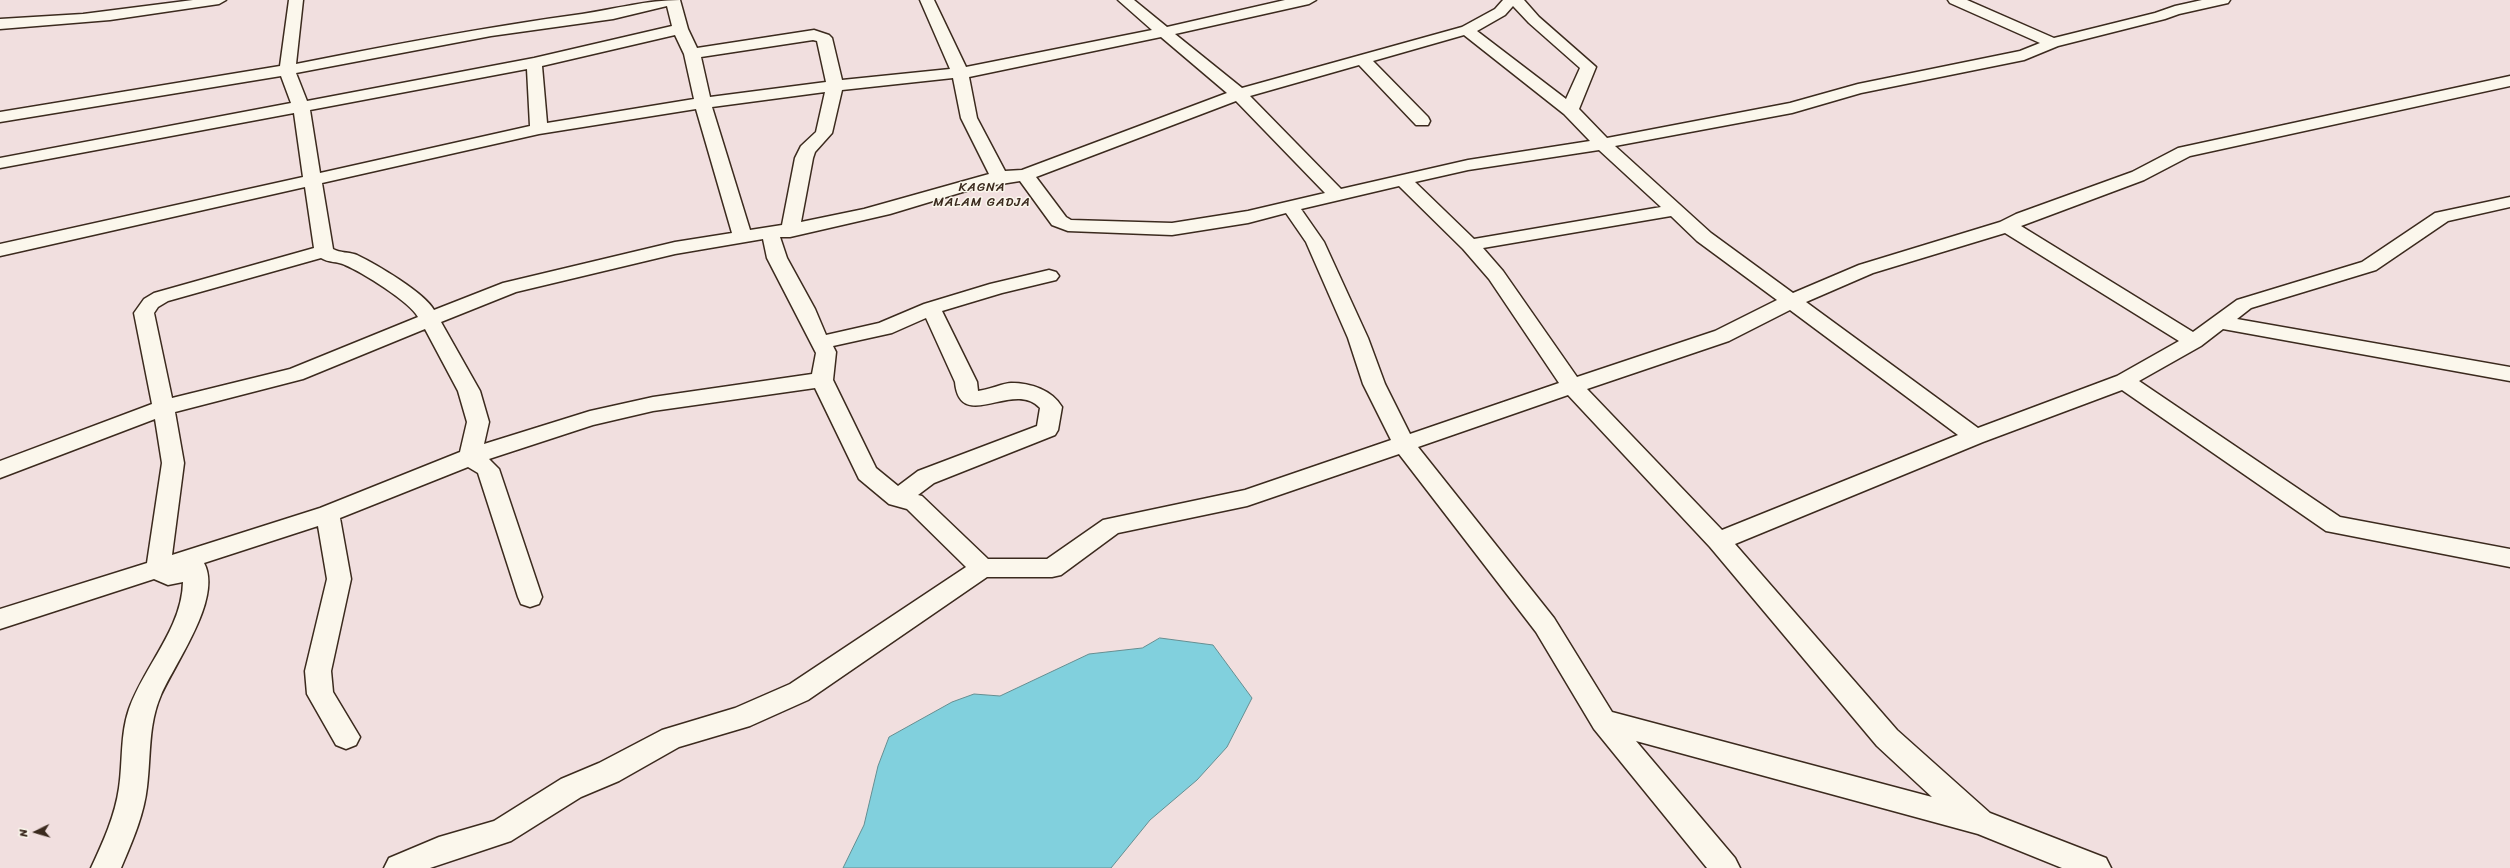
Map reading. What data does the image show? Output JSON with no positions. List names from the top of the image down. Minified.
{"districts":["KAGNA MALAM GADJA"],"north":"left"}
